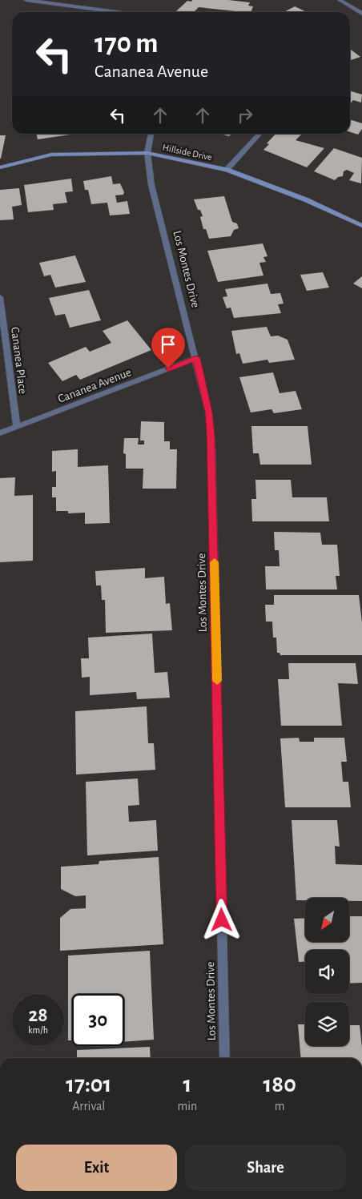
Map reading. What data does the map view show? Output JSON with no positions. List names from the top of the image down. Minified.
{"streets":{"main road":["Hillside Drive"],"street":["Los Montes Drive","Cananea Place","Cananea Avenue"]},"crossings":[["Hillside Drive","Los Montes Drive"],["Los Montes Drive","Cananea Avenue"],["Cananea Place","Cananea Avenue"]],"north":"bottom left","page":{"turn":["170 m","Cananea Avenue"],"speed":"28 km/h","limit":"30","eta":["17:01","Arrival","1","min","180","m"],"buttons":["Exit","Share"]}}
